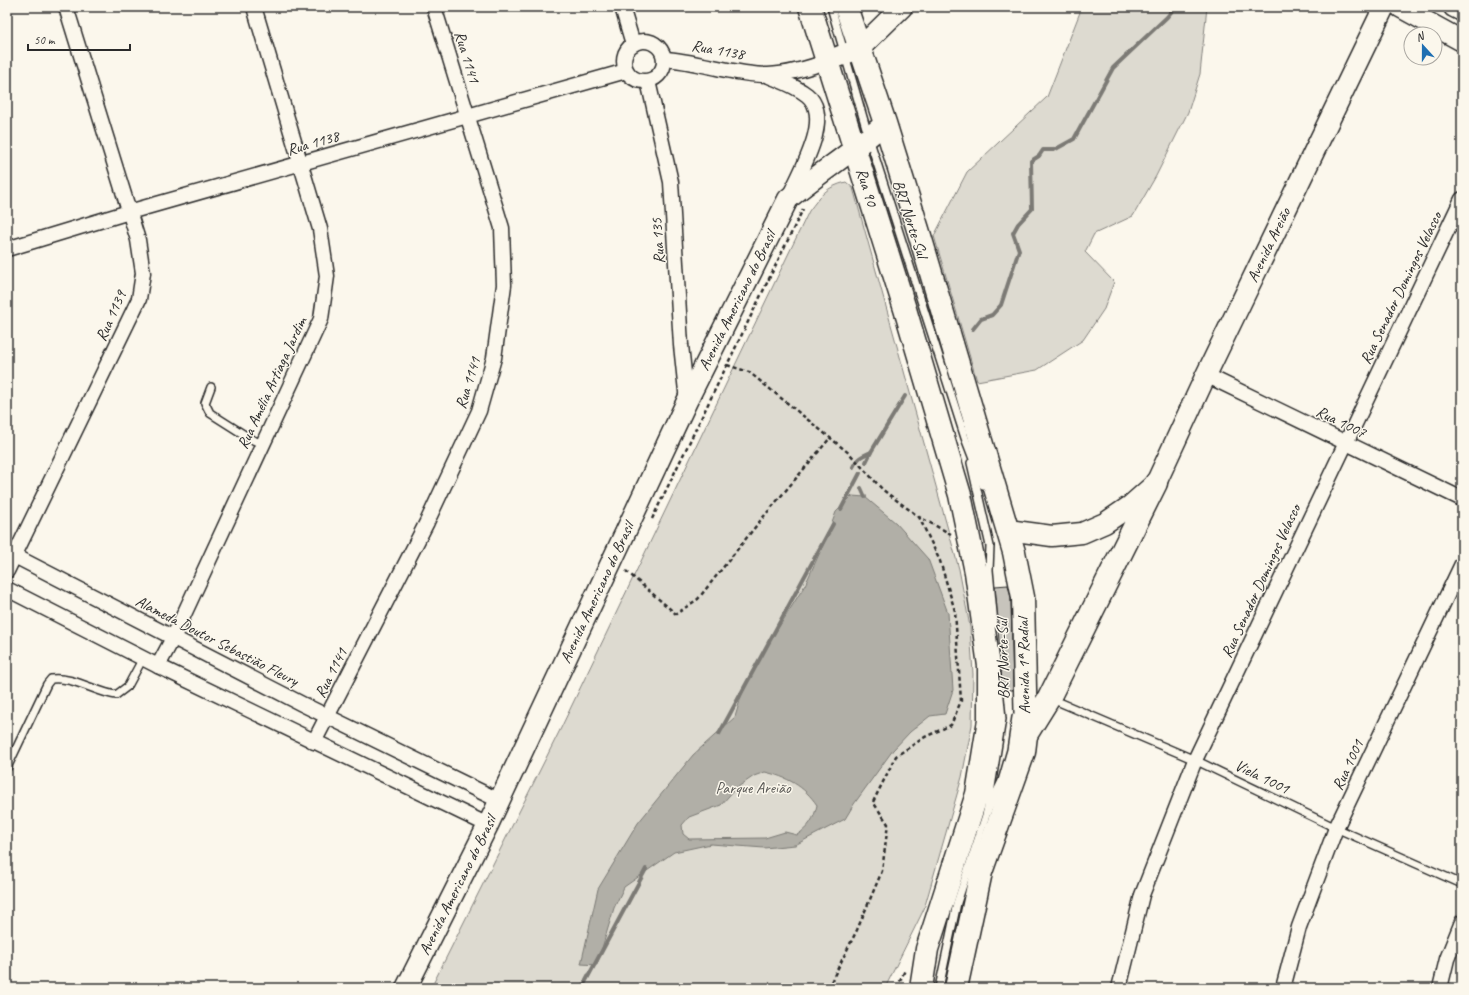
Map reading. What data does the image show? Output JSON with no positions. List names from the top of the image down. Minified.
{"streets":{"main road":["Rua 90","Avenida 1ª Radial"],"street":["Rua 1138","Rua 1141","Rua 135","Avenida Areião","Rua Senador Domingos Velasco","Avenida Americano do Brasil","Rua 1139","Rua Amélia Artiaga Jardim","Rua 1007","Alameda Doutor Sebastião Fleury","Rua 1001"],"lane":["BRT Norte-Sul","Viela 1001"]},"crossings":[["Rua 1138","Rua 1141"],["Rua 1138","Rua 90"],["Rua 1138","Rua 135"],["Rua 1138","Avenida Americano do Brasil"],["Rua 1138","Rua 1139"],["Rua 1138","Rua Amélia Artiaga Jardim"],["Rua 1141","Alameda Doutor Sebastião Fleury"],["Rua 90","BRT Norte-Sul"],["Rua 90","Avenida Americano do Brasil"],["Rua 90","Avenida 1ª Radial"],["BRT Norte-Sul","Avenida Americano do Brasil"],["Rua 135","Avenida Americano do Brasil"],["Avenida Areião","Rua 1007"],["Rua Senador Domingos Velasco","Rua 1007"],["Rua Senador Domingos Velasco","Viela 1001"],["Avenida Americano do Brasil","Alameda Doutor Sebastião Fleury"],["Rua 1139","Alameda Doutor Sebastião Fleury"],["Rua Amélia Artiaga Jardim","Alameda Doutor Sebastião Fleury"],["Rua 1001","Viela 1001"]],"parks":["Parque Areião"],"scale_bar":"50 m","north":"top"}
